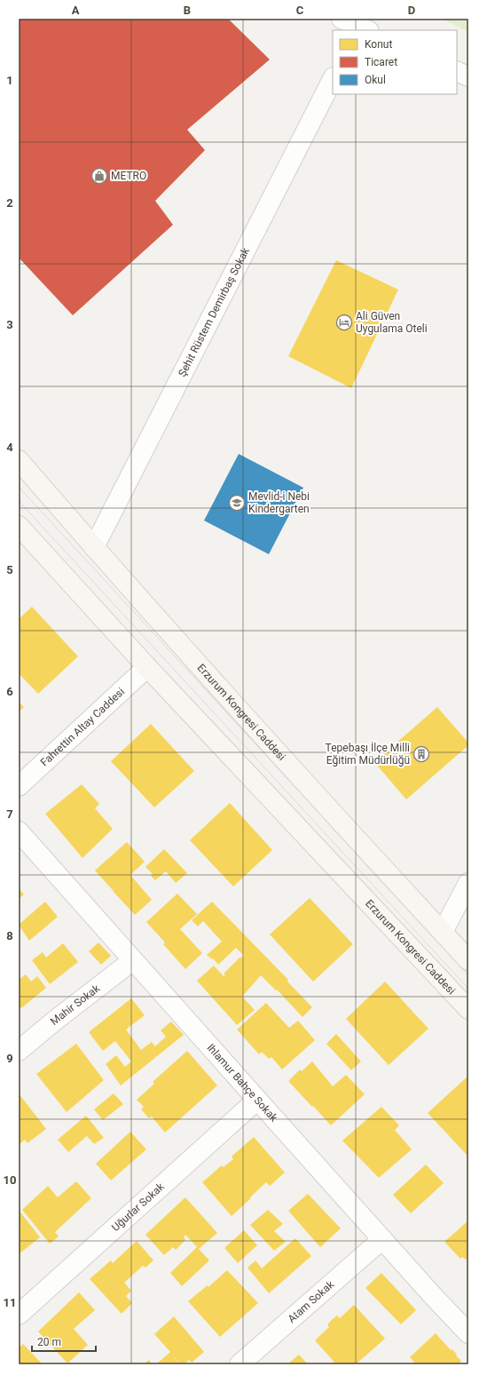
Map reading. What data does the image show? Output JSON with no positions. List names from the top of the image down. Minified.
{"streets":{"main road":["Erzurum Kongresi Caddesi"],"street":["Şehit Rüstem Demirbaş Sokak","Fahrettin Altay Caddesi","Mahir Sokak","Ihlamur Bahçe Sokak","Uğurlar Sokak","Atam Sokak"]},"crossings":[["Şehit Rüstem Demirbaş Sokak","Erzurum Kongresi Caddesi"],["Erzurum Kongresi Caddesi","Fahrettin Altay Caddesi"],["Mahir Sokak","Ihlamur Bahçe Sokak"],["Ihlamur Bahçe Sokak","Uğurlar Sokak"],["Ihlamur Bahçe Sokak","Atam Sokak"]],"places":{"shop":["METRO"],"hotel":["Ali Güven Uygulama Oteli"],"school or university":["Mevlid-i Nebi Kindergarten"],"building":["Tepebaşı İlçe Milli Eğitim Müdürlüğü"]},"legend":["Konut","Ticaret","Okul"],"scale_bar":"20 m","grid":{"columns":["A","B","C","D"],"rows":["1","2","3","4","5","6","7","8","9","10","11"]}}
